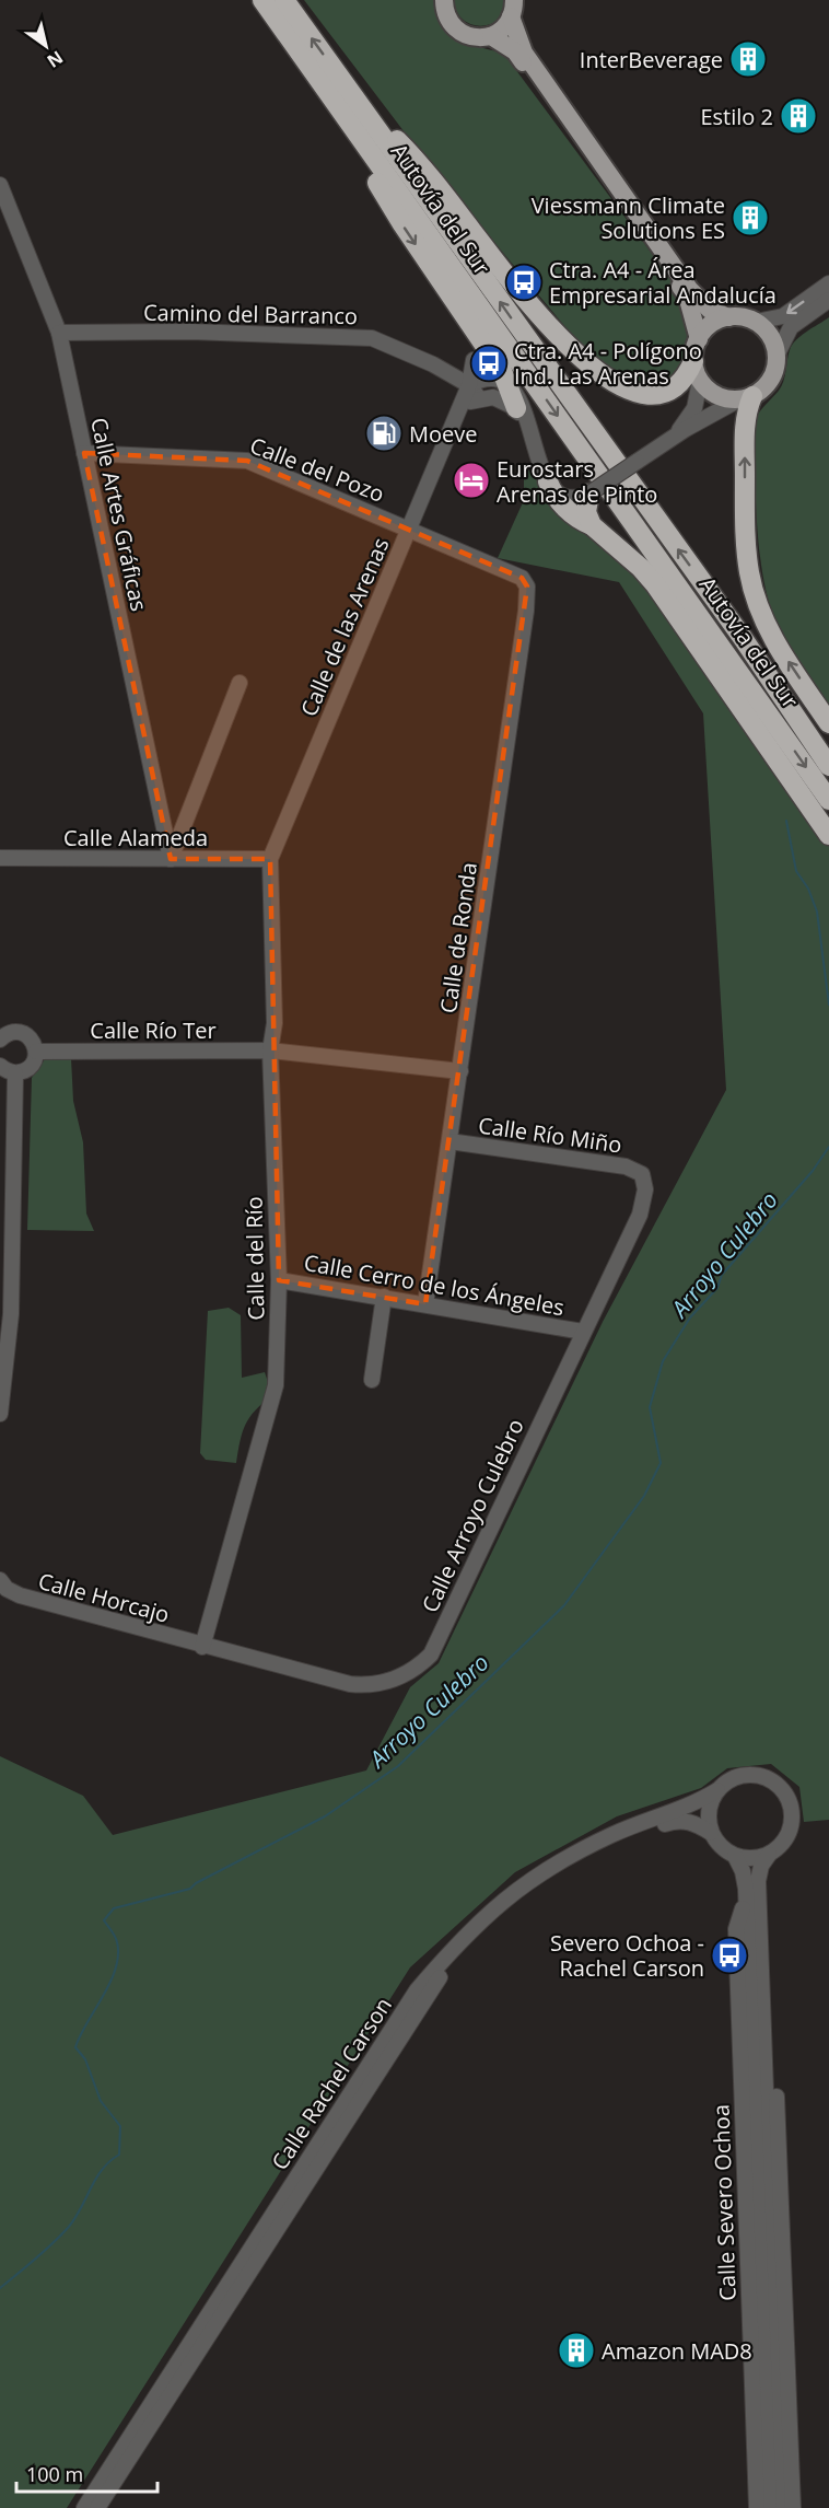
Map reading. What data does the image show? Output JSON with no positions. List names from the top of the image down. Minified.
{"streets":{"highway":["Autovía del Sur"],"street":["Camino del Barranco","Calle del Pozo","Calle Artes Gráficas","Calle de las Arenas","Calle Alameda","Calle de Ronda","Calle Río Ter","Calle Río Miño","Calle del Río","Calle Cerro de los Ángeles","Calle Arroyo Culebro","Calle Horcajo","Calle Rachel Carson","Calle Severo Ochoa"]},"crossings":[["Camino del Barranco","Calle Artes Gráficas"],["Camino del Barranco","Calle de las Arenas"],["Calle del Pozo","Calle Artes Gráficas"],["Calle del Pozo","Calle de las Arenas"],["Calle del Pozo","Calle de Ronda"],["Calle Artes Gráficas","Calle Alameda"],["Calle de las Arenas","Calle Alameda"],["Calle de las Arenas","Calle del Río"],["Calle Alameda","Calle del Río"],["Calle de Ronda","Calle Río Ter"],["Calle de Ronda","Calle Río Miño"],["Calle de Ronda","Calle Cerro de los Ángeles"],["Calle Río Ter","Calle del Río"],["Calle Río Miño","Calle Arroyo Culebro"],["Calle del Río","Calle Cerro de los Ángeles"],["Calle del Río","Calle Arroyo Culebro"],["Calle del Río","Calle Horcajo"],["Calle Cerro de los Ángeles","Calle Arroyo Culebro"],["Calle Arroyo Culebro","Calle Horcajo"],["Calle Rachel Carson","Calle Severo Ochoa"]],"water":["Arroyo Culebro"],"places":{"building":["InterBeverage","Estilo 2","Viessmann Climate Solutions ES","Amazon MAD8"],"bus stop":["Ctra. A4 - Área Empresarial Andalucía","Ctra. A4 - Polígono Ind. Las Arenas","Severo Ochoa - Rachel Carson"],"fuel station":["Moeve"],"hotel":["Eurostars Arenas de Pinto"]},"scale_bar":"100 m","north":"bottom right"}
